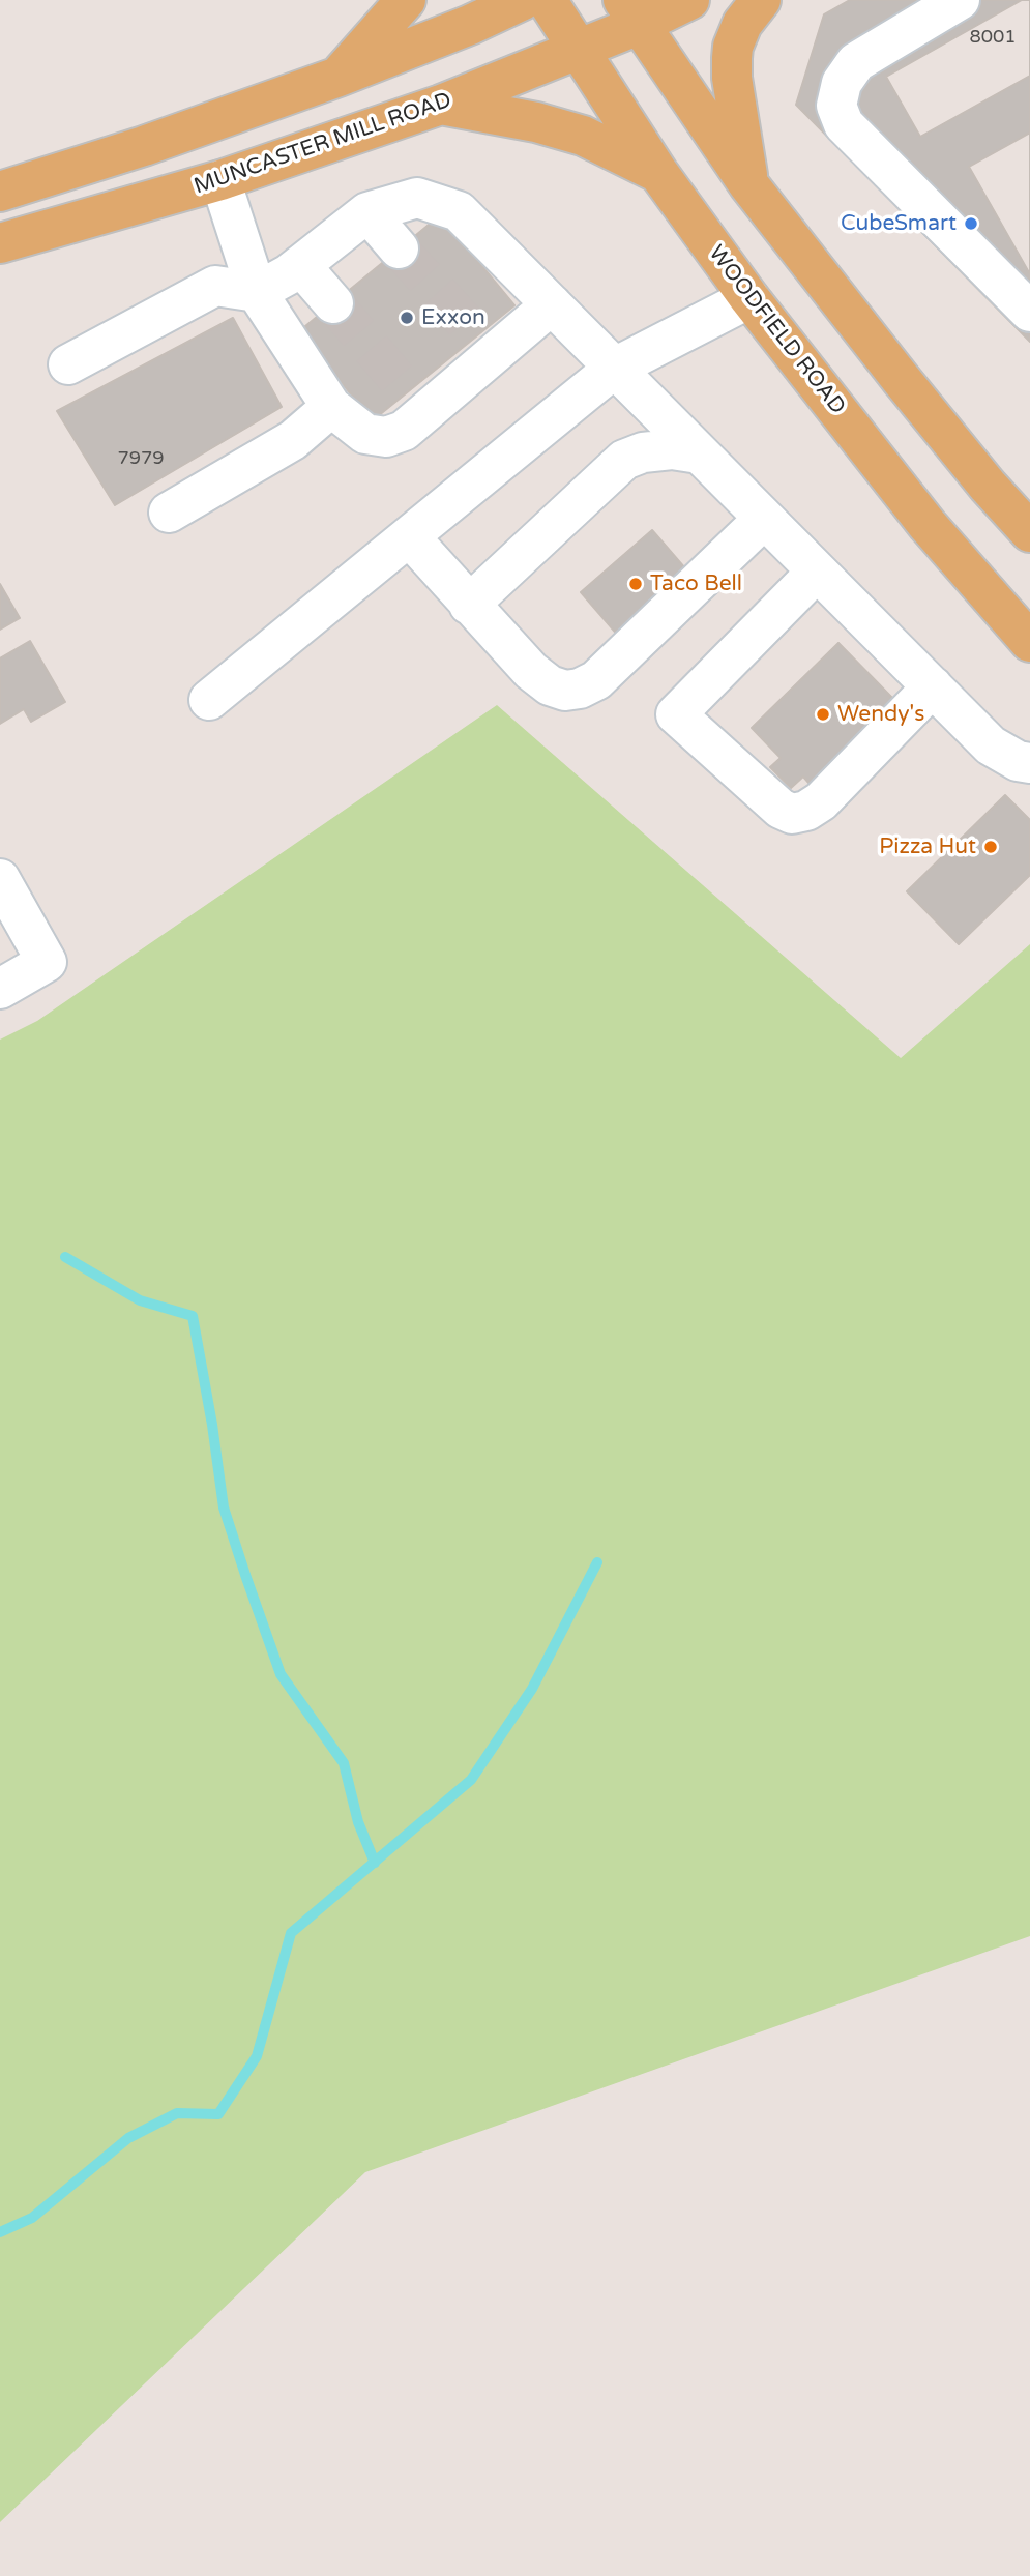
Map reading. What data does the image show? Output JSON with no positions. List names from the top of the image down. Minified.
{"streets":{"main road":["MUNCASTER MILL ROAD","WOODFIELD ROAD"]},"crossings":[["MUNCASTER MILL ROAD","WOODFIELD ROAD"]],"places":["CubeSmart","Exxon","Taco Bell","Wendy's","Pizza Hut"],"house_numbers":["8001","7979"]}
